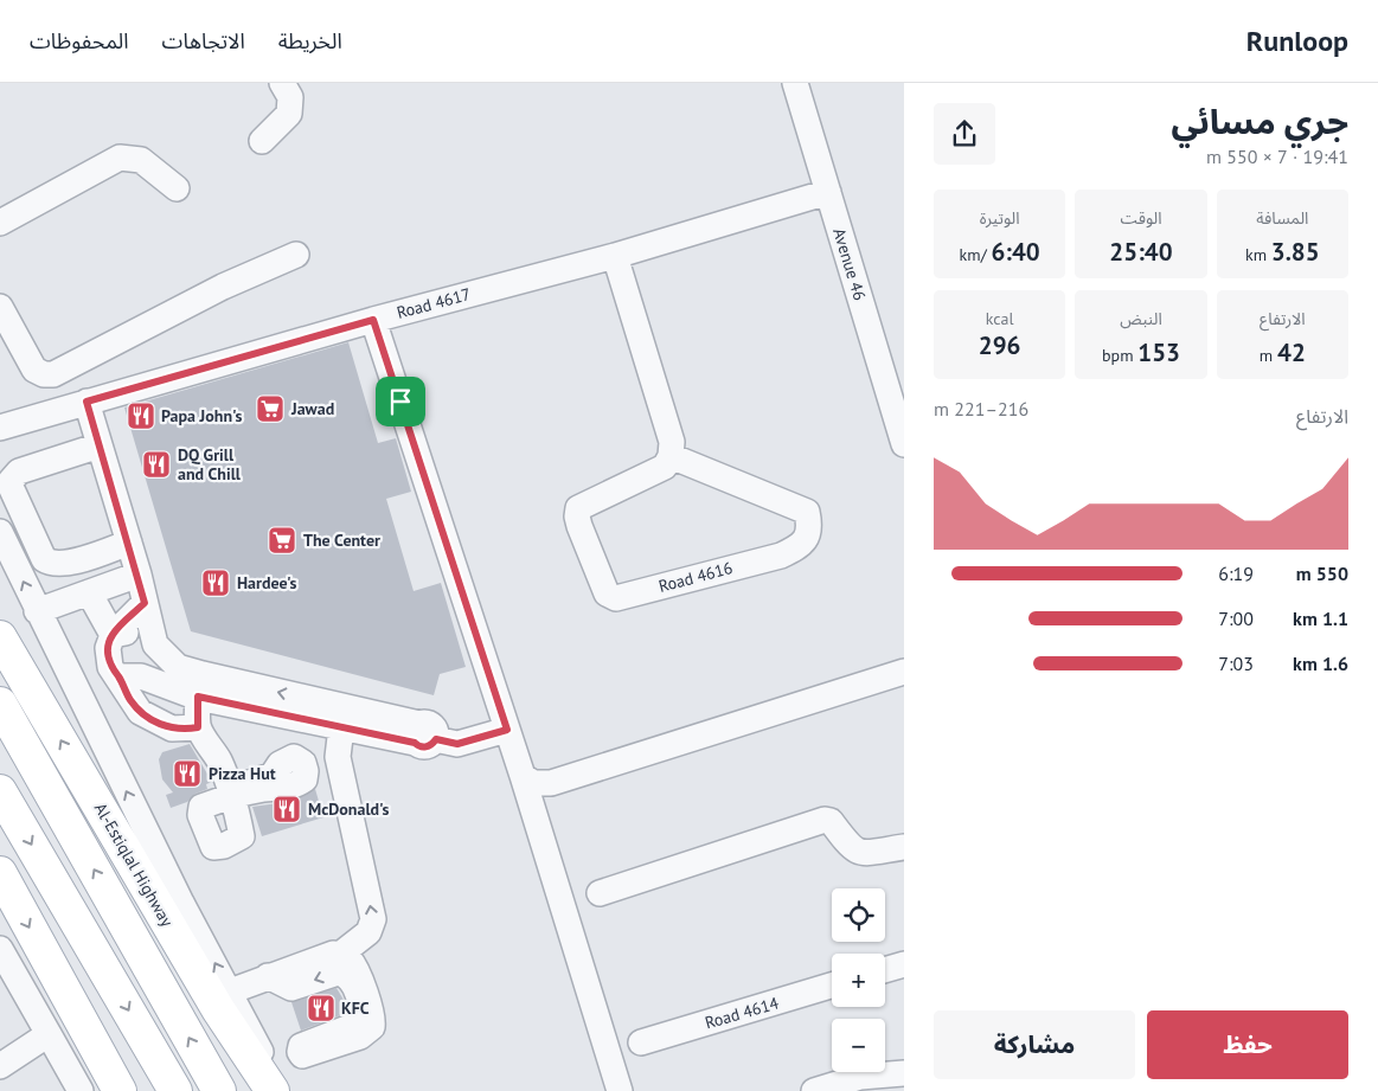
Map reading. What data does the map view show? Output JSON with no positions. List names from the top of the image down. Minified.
{"streets":{"main road":["Al-Estiqlal Highway"],"street":["Avenue 46","Road 4617","Road 4616","Road 4614"]},"crossings":[["Avenue 46","Road 4617"]],"places":{"supermarket":["Jawad","The Center"],"restaurant":["Papa John's","DQ Grill and Chill","Hardee's","Pizza Hut","McDonald's","KFC"]},"page":{"header":"Runloop","nav":["الخريطة","الاتجاهات","المحفوظات"],"heading":["جري مسائي","19:41 · 7 × 550 m"],"stats":[["المسافة","3.85 km"],["الوقت","25:40"],["الوتيرة","6:40 /km"],["الارتفاع","42 m"],["النبض","153 bpm"],["kcal","296"]],"chart":["الارتفاع","216–221 m"],"list":[{"name":"550 m","note":"6:19"},{"name":"1.1 km","note":"7:00"},{"name":"1.6 km","note":"7:03"}],"map_buttons":["+","−"],"buttons":["حفظ","مشاركة"]}}
